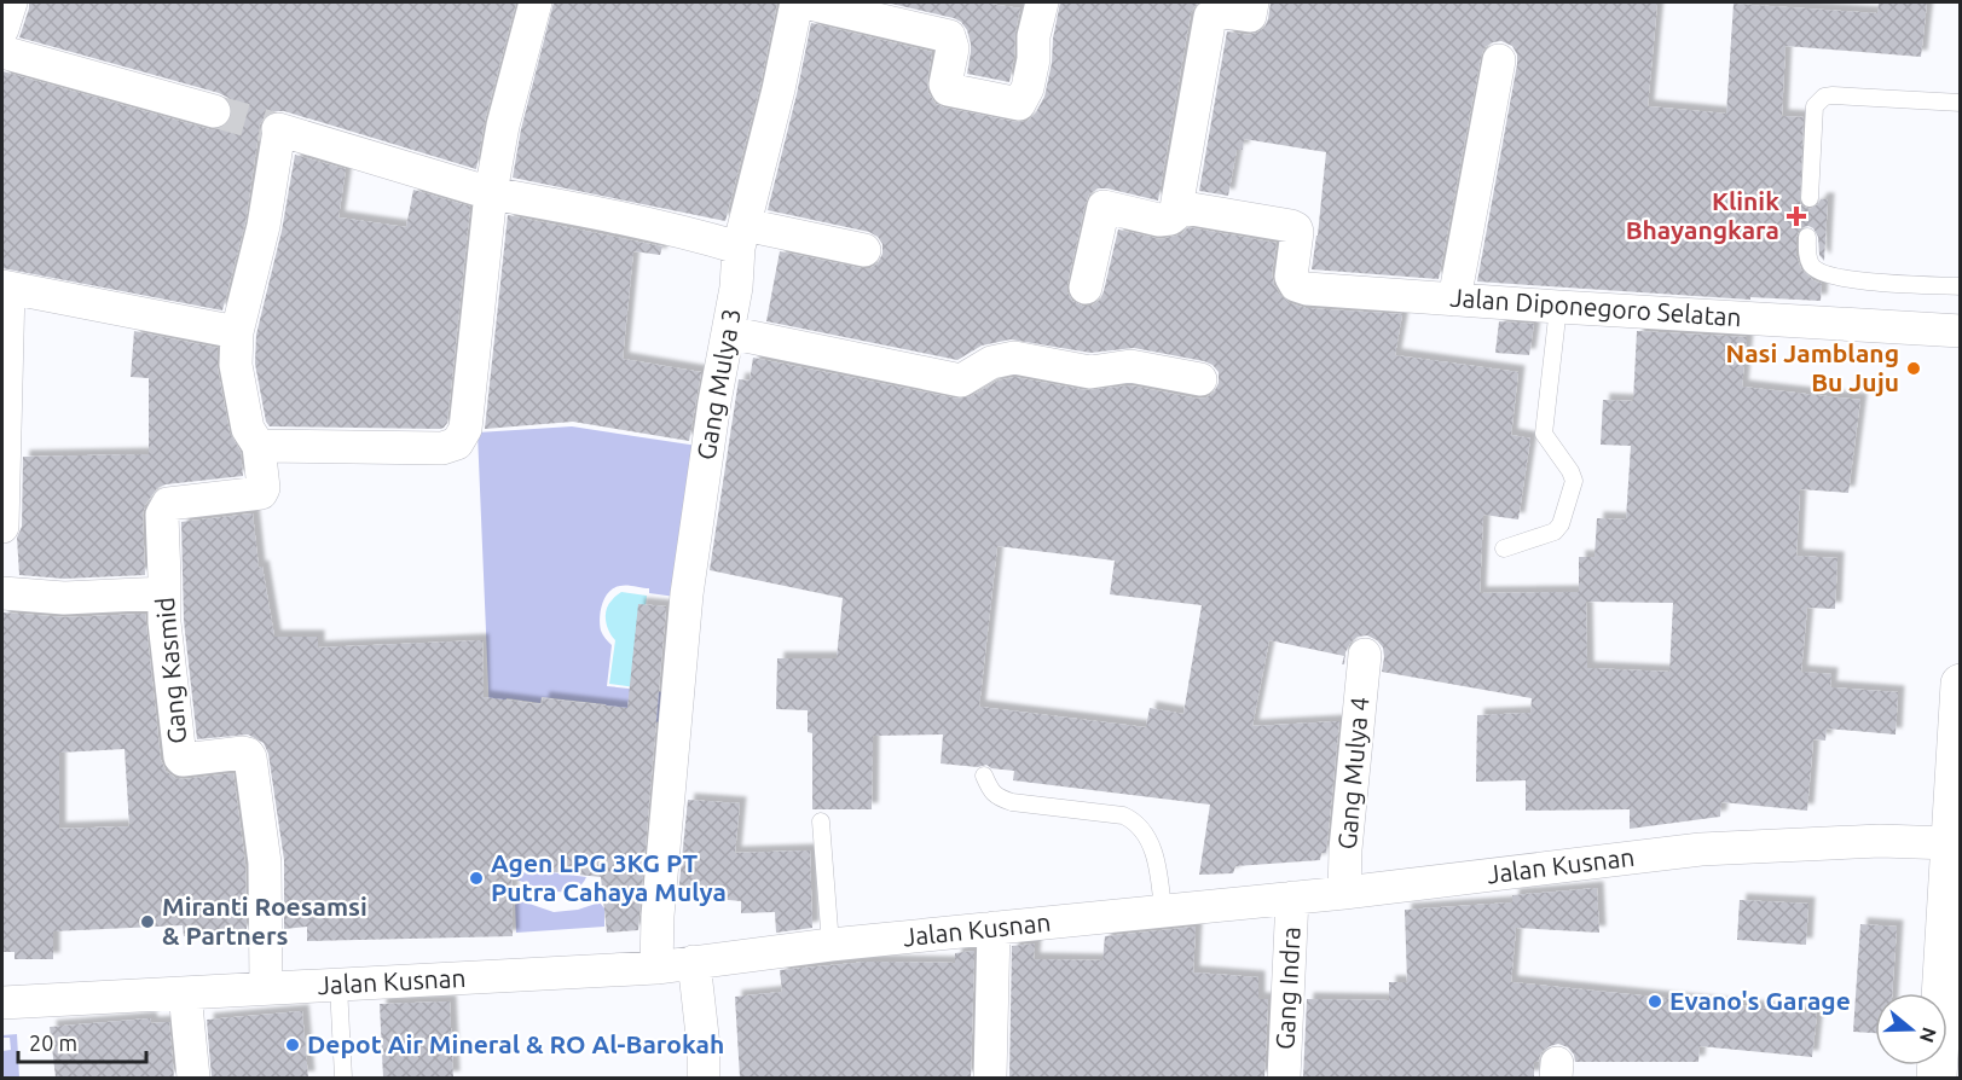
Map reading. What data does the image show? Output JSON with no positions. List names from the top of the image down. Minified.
{"streets":{"street":["Jalan Diponegoro Selatan","Gang Mulya 3","Gang Kasmid","Gang Mulya 4","Jalan Kusnan","Gang Indra"]},"crossings":[["Gang Mulya 3","Jalan Kusnan"],["Gang Kasmid","Jalan Kusnan"],["Gang Mulya 4","Jalan Kusnan"],["Jalan Kusnan","Gang Indra"]],"places":{"health":["Klinik Bhayangkara"],"other":["Nasi Jamblang Bu Juju","Agen LPG 3KG PT Putra Cahaya Mulya","Miranti Roesamsi & Partners","Evano's Garage","Depot Air Mineral & RO Al-Barokah"]},"scale_bar":"20 m","north":"right"}
